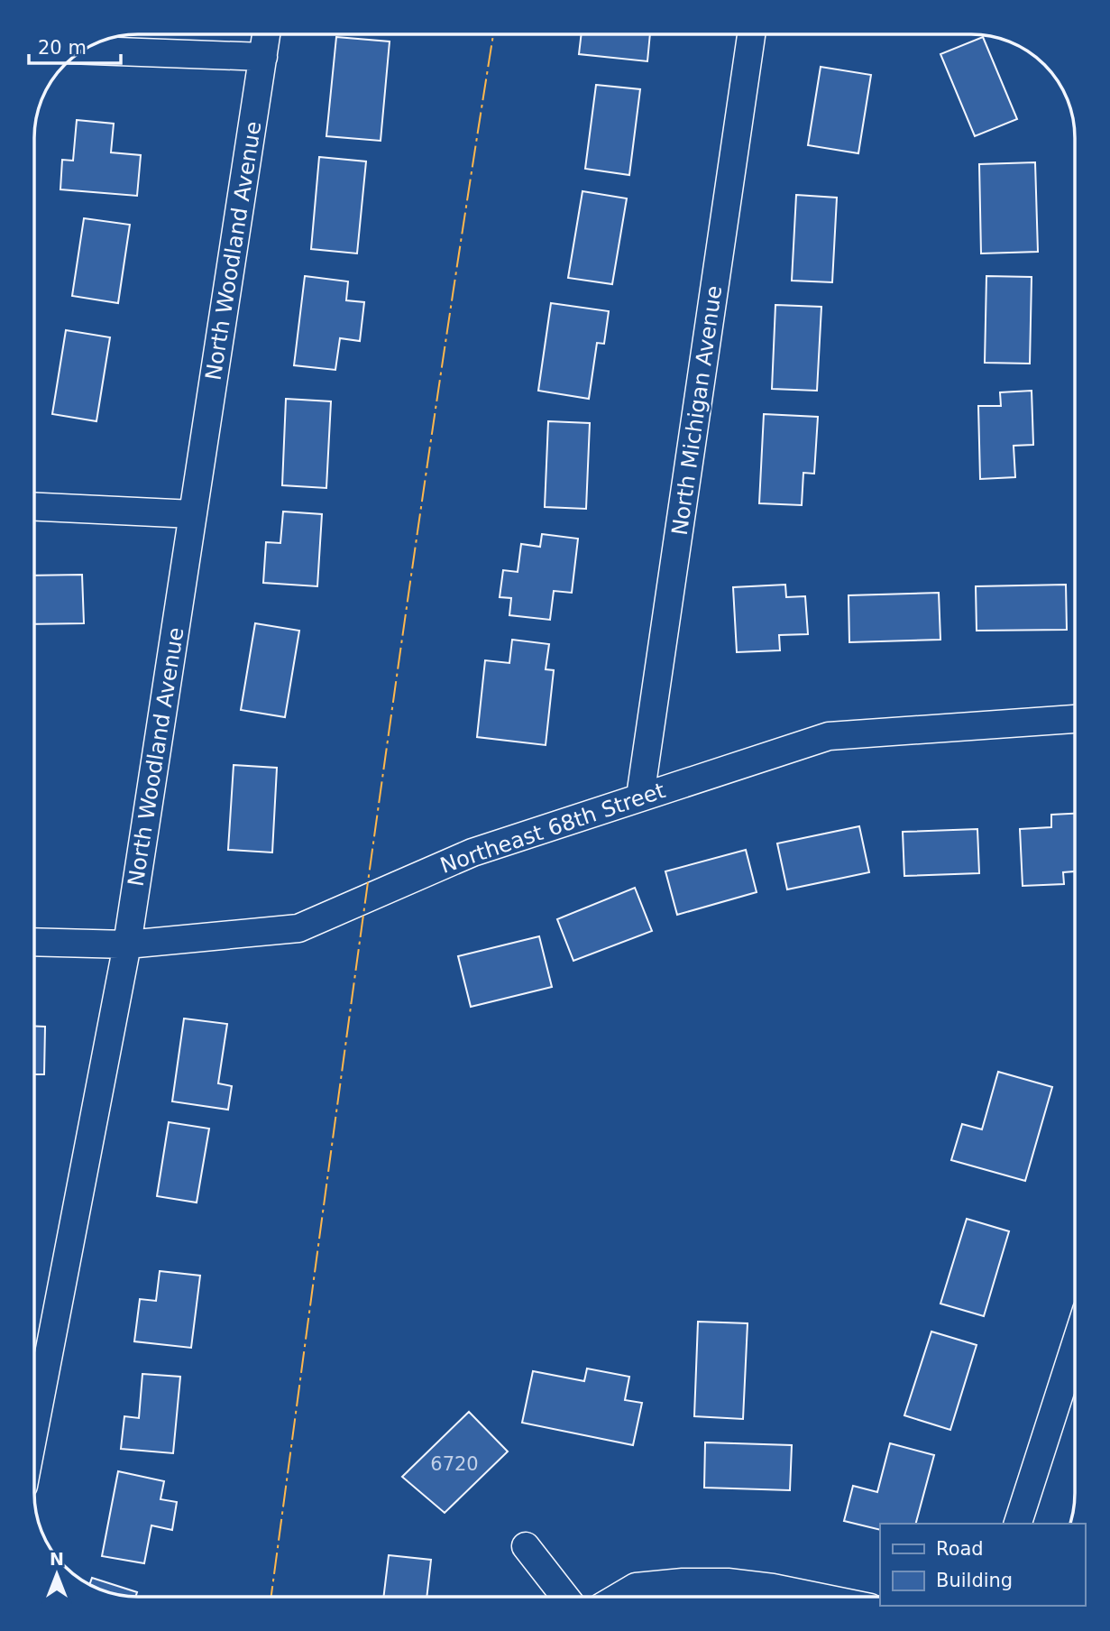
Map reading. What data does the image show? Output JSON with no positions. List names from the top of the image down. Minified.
{"streets":{"street":["North Woodland Avenue","North Michigan Avenue","Northeast 68th Street"]},"crossings":[["North Woodland Avenue","Northeast 68th Street"],["North Michigan Avenue","Northeast 68th Street"]],"house_numbers":["6720"],"legend":["Road","Building"],"scale_bar":"20 m","north":"top"}
